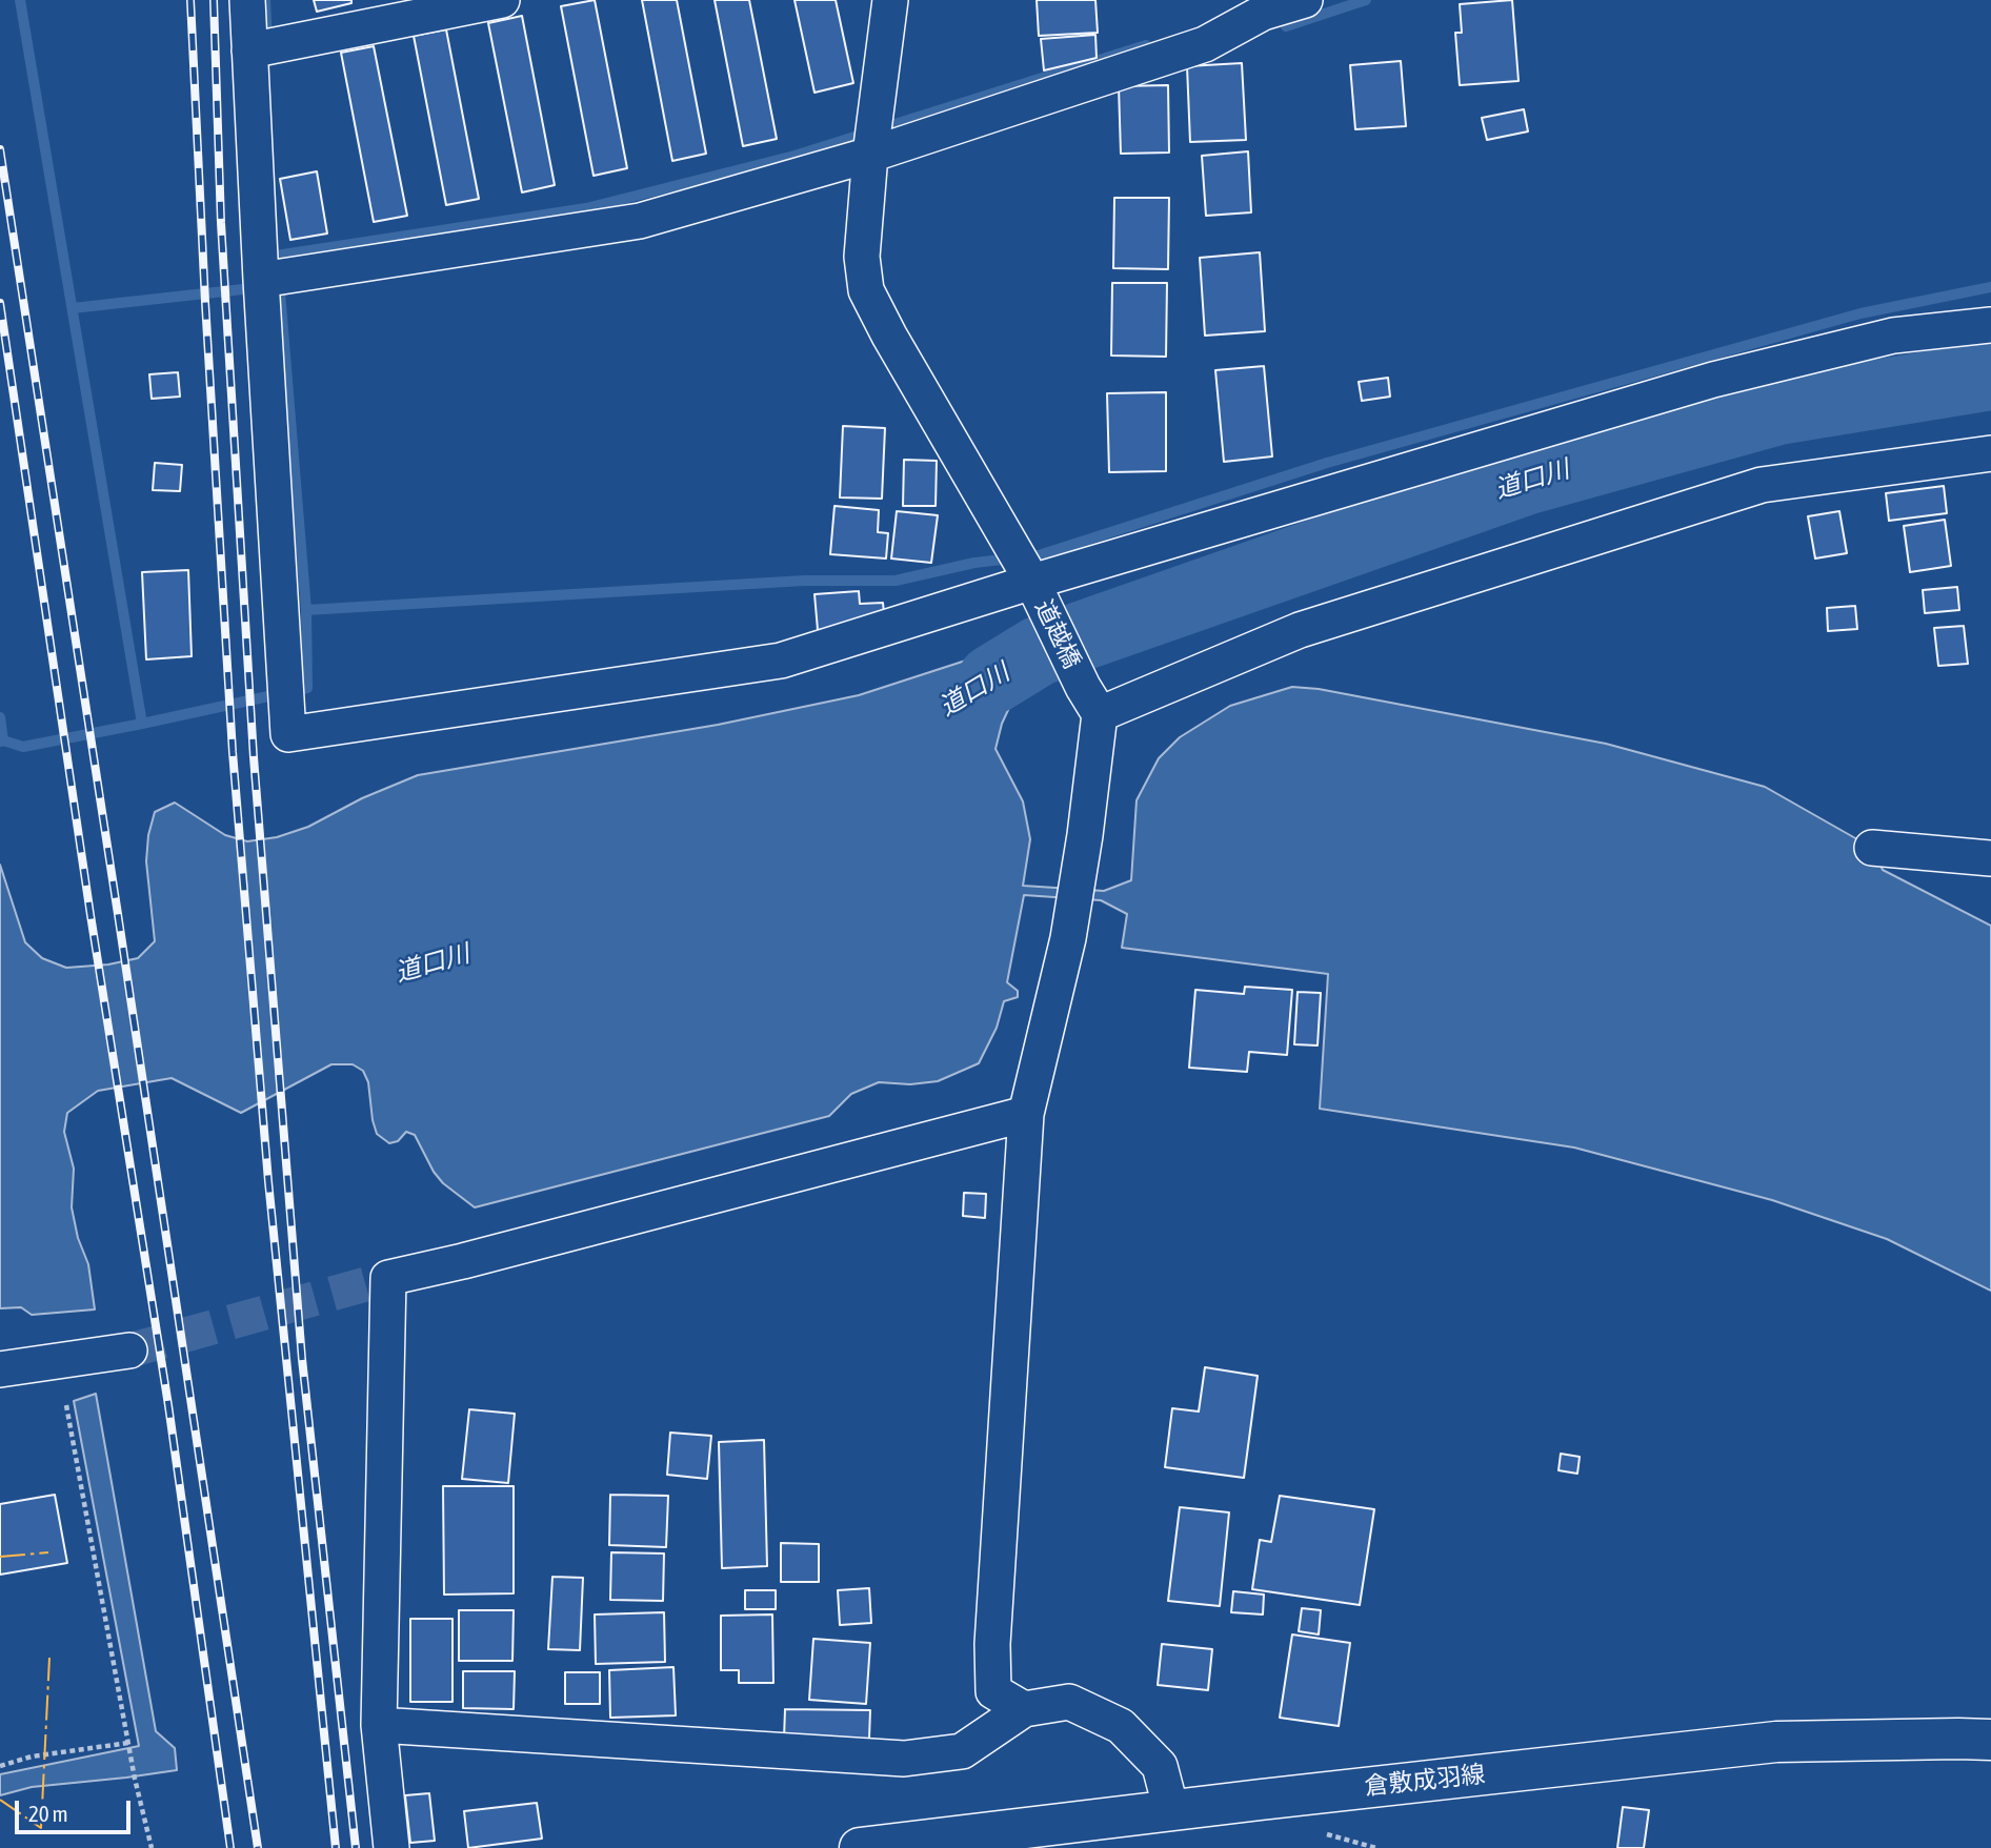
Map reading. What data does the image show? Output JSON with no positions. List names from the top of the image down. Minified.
{"streets":{"main road":["倉敷成羽線"],"street":["道越橋"]},"water":["道口川"],"scale_bar":"20 m"}
